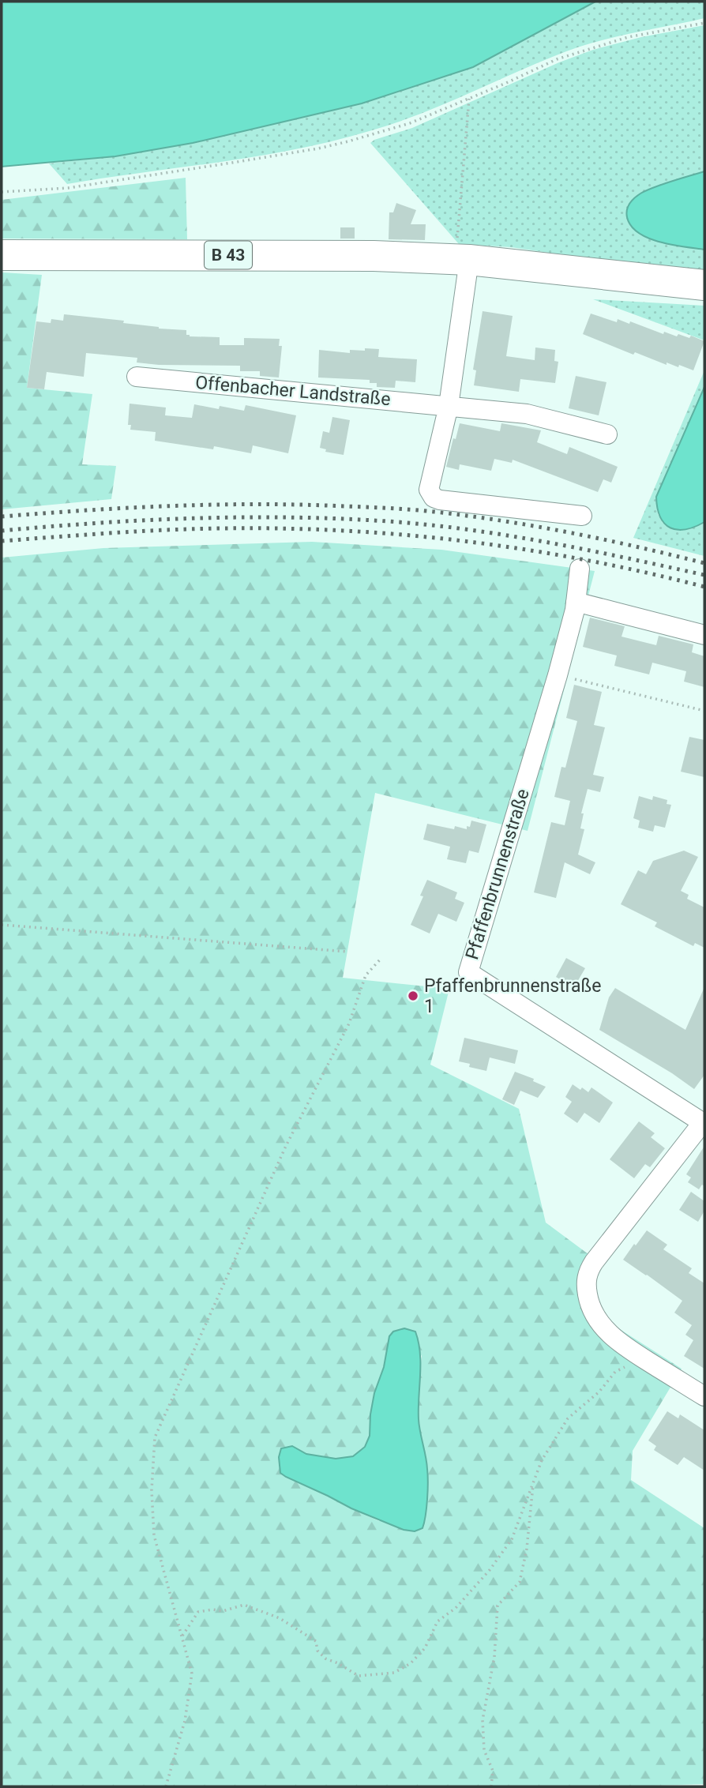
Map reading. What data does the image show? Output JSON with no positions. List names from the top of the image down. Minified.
{"streets":{"main road":["B 43"],"street":["Offenbacher Landstraße","Pfaffenbrunnenstraße"]},"places":["Pfaffenbrunnenstraße 1"]}
